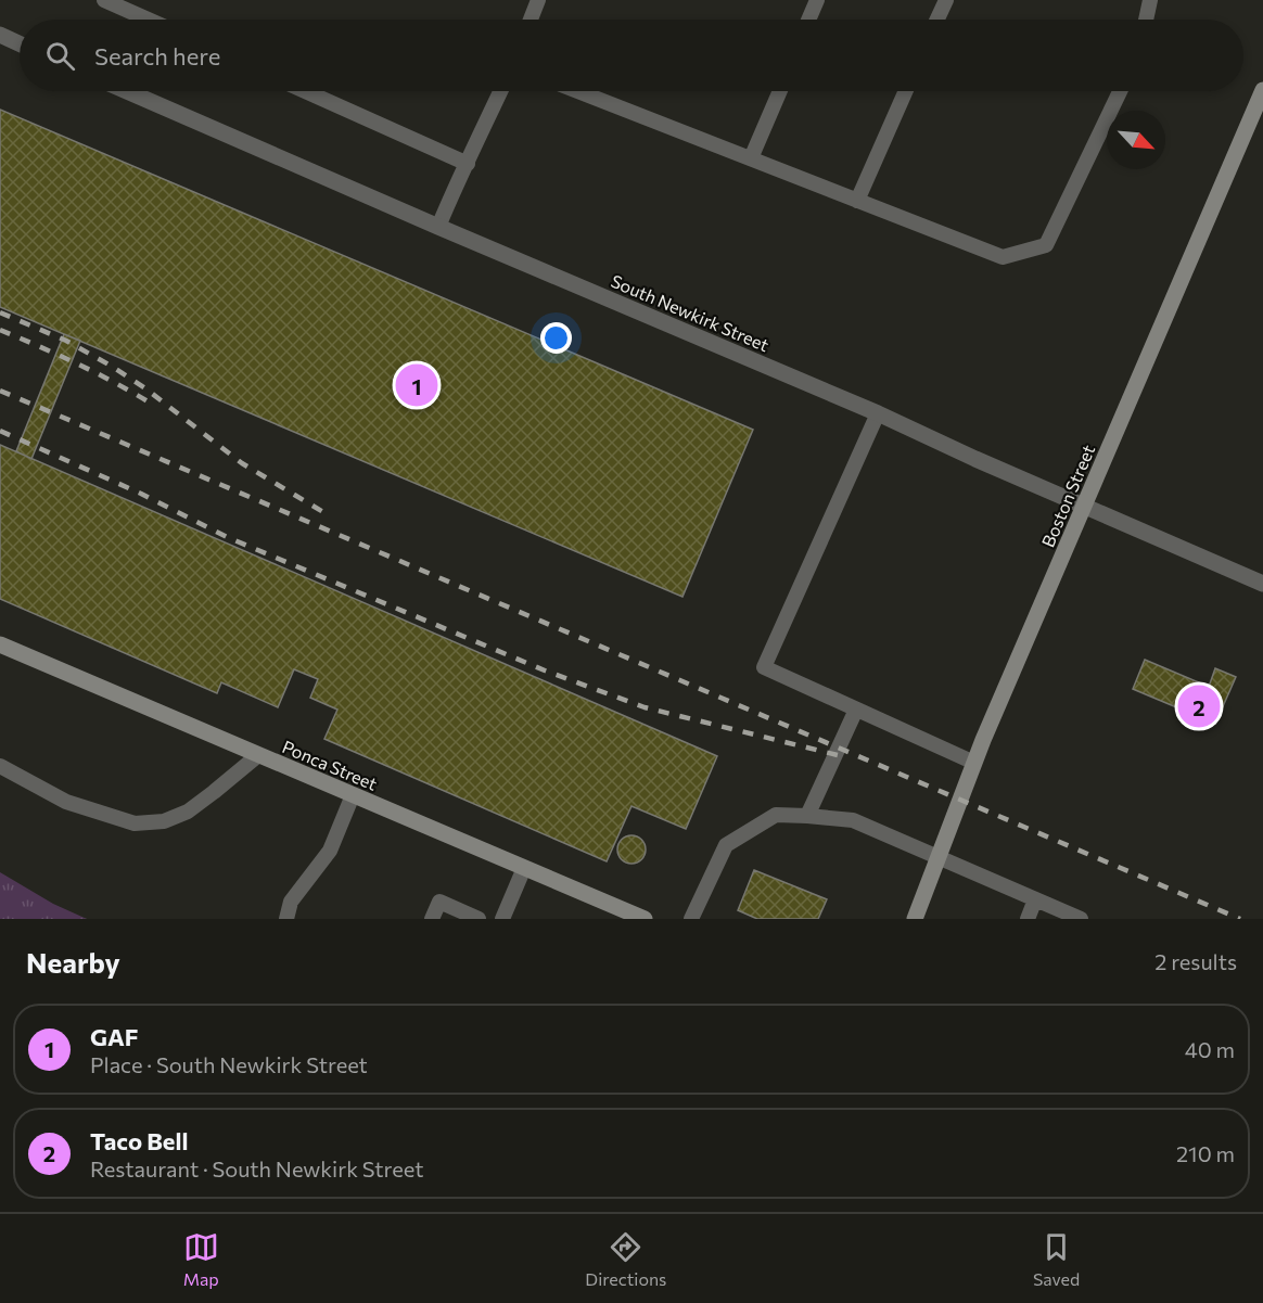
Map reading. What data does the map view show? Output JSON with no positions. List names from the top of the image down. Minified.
{"streets":{"main road":["Boston Street","Ponca Street"],"street":["South Newkirk Street"]},"crossings":[["South Newkirk Street","Boston Street"]],"north":"bottom right","page":{"search":"Search here","pins":["1","2"],"heading":["Nearby","2 results"],"list":[{"mark":"1","name":"GAF","note":"Place · South Newkirk Street","value":"40 m"},{"mark":"2","name":"Taco Bell","note":"Restaurant · South Newkirk Street","value":"210 m"}],"nav":["Map","Directions","Saved"]}}
